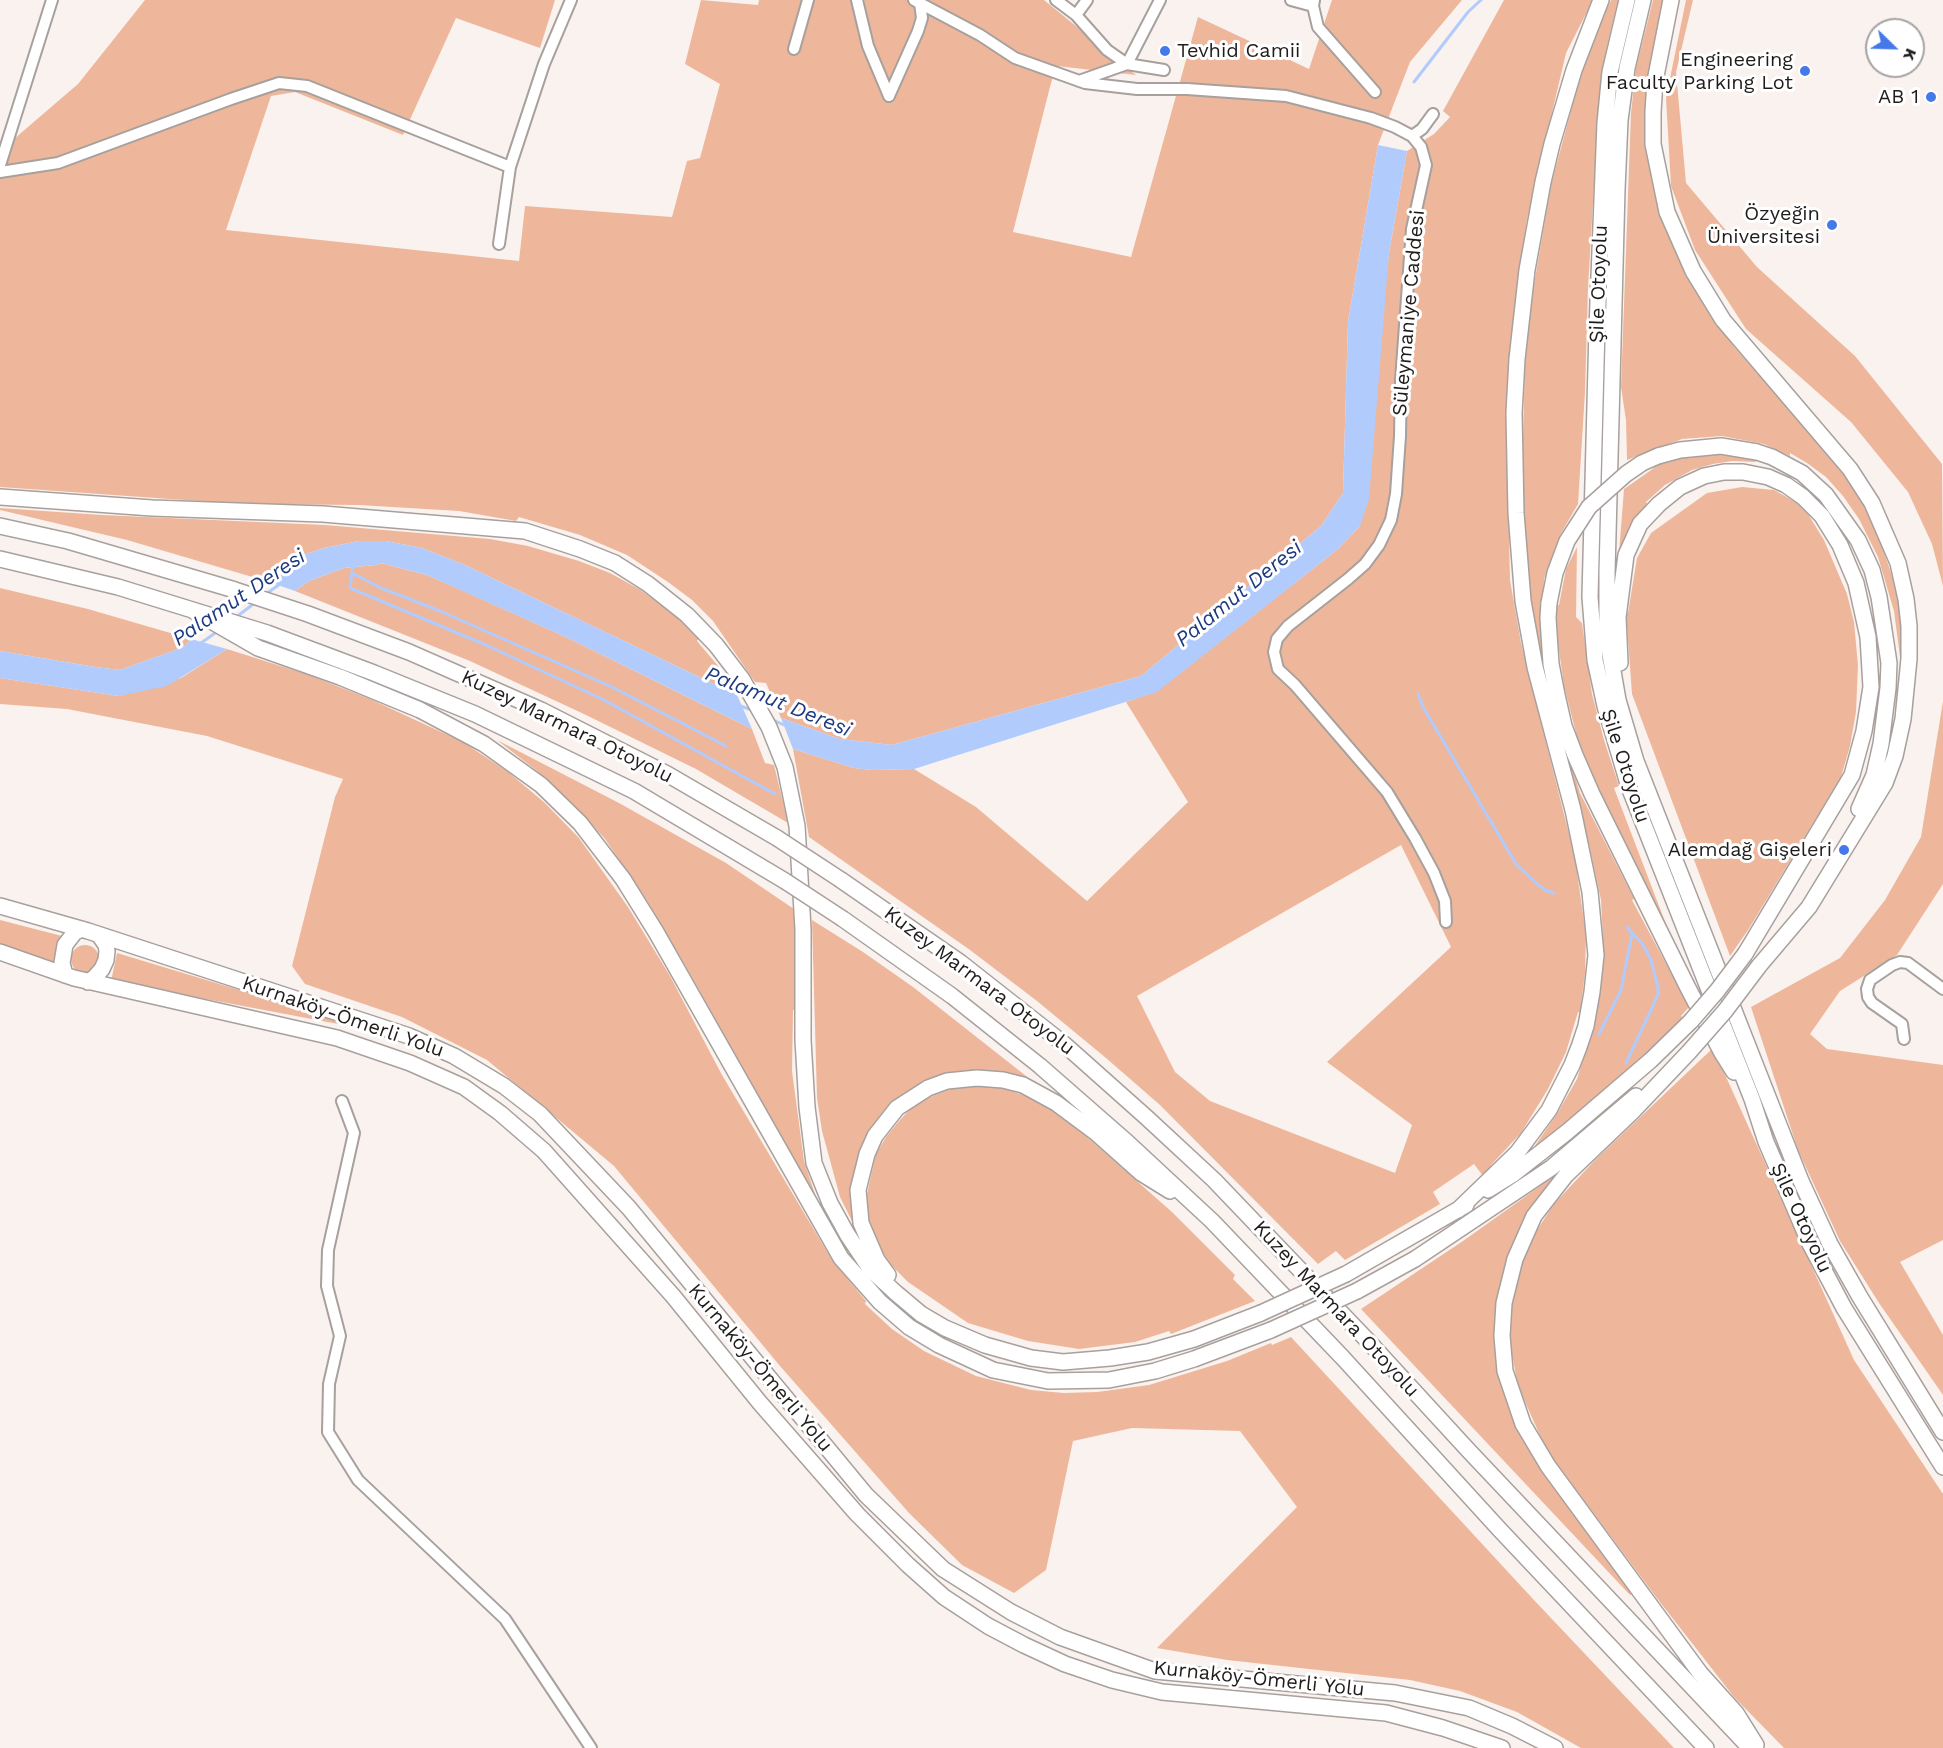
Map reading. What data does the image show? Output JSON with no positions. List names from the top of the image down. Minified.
{"streets":{"highway":["Şile Otoyolu","Kuzey Marmara Otoyolu","Kurnaköy-Ömerli Yolu"],"street":["Süleymaniye Caddesi"]},"water":["Palamut Deresi"],"places":["Tevhid Camii","Engineering Faculty Parking Lot","AB 1","Özyeğin Üniversitesi","Alemdağ Gişeleri"],"north":"bottom right"}
